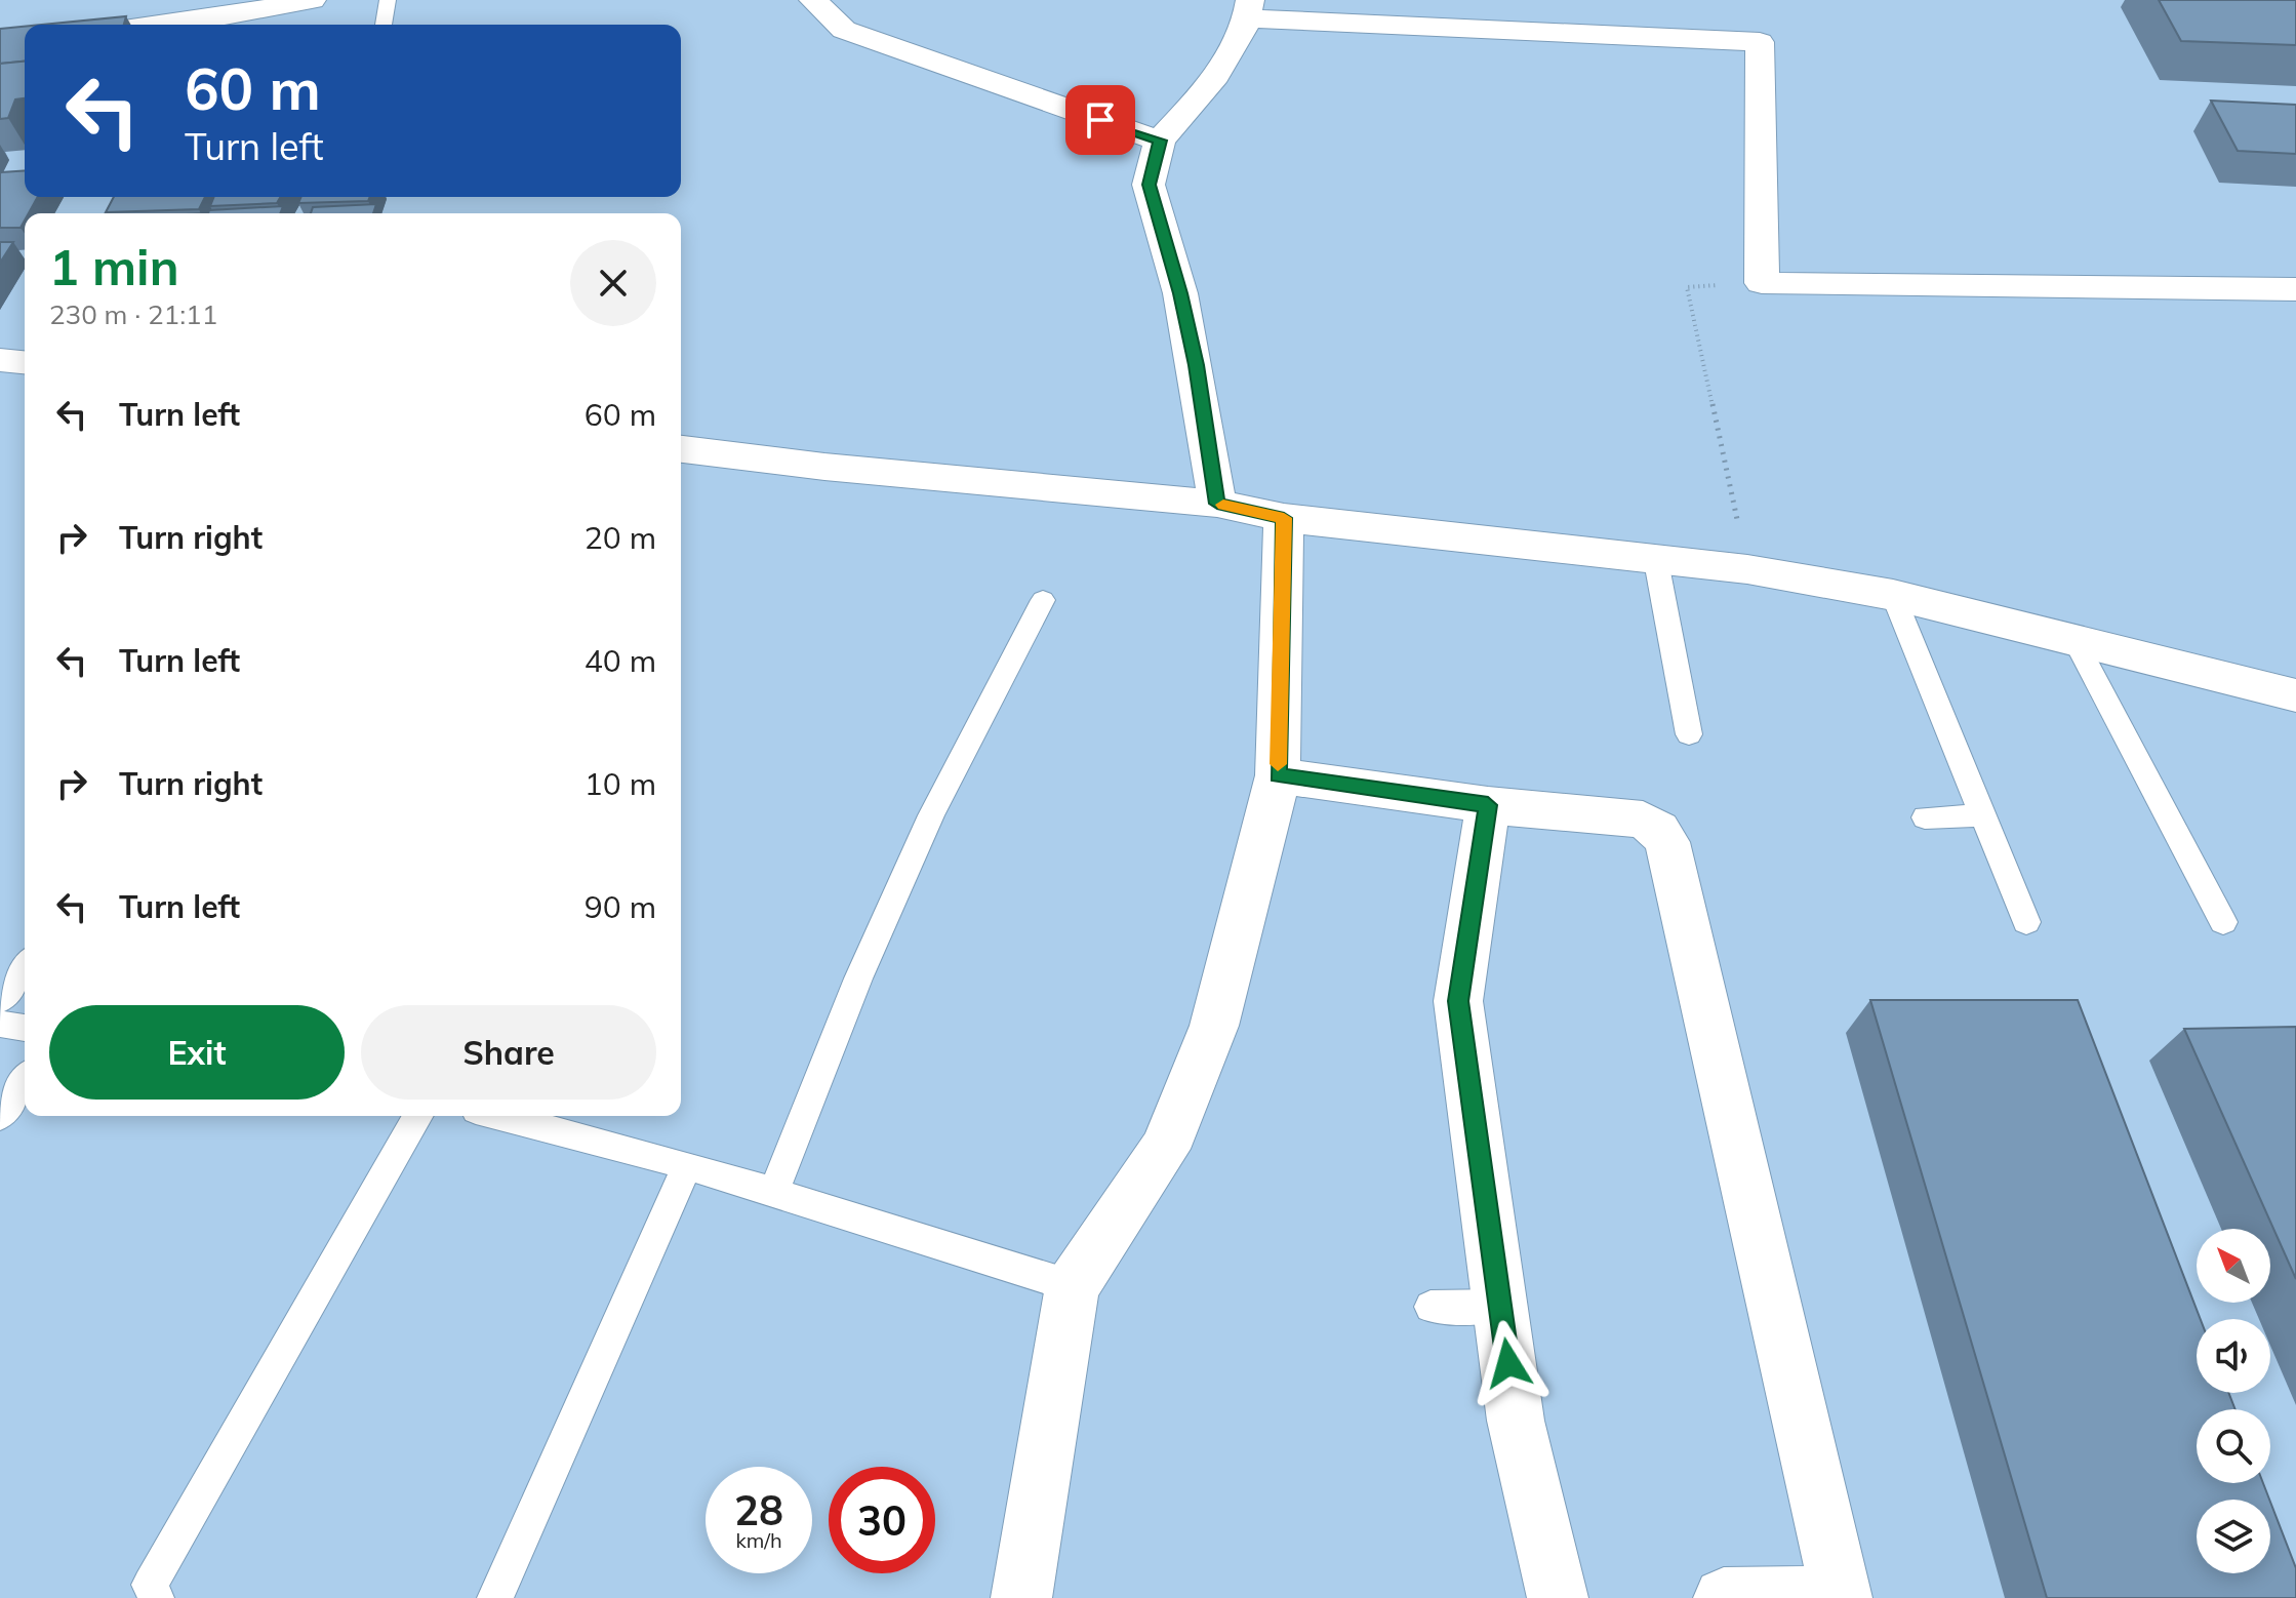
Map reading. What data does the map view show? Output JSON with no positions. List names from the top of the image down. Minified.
{"north":"top left","page":{"turn":["60 m","Turn left"],"heading":["1 min","230 m · 21:11"],"list":[{"name":"Turn left","value":"60 m"},{"name":"Turn right","value":"20 m"},{"name":"Turn left","value":"40 m"},{"name":"Turn right","value":"10 m"},{"name":"Turn left","value":"90 m"}],"buttons":["Exit","Share"],"speed":"28 km/h","limit":"30"}}
